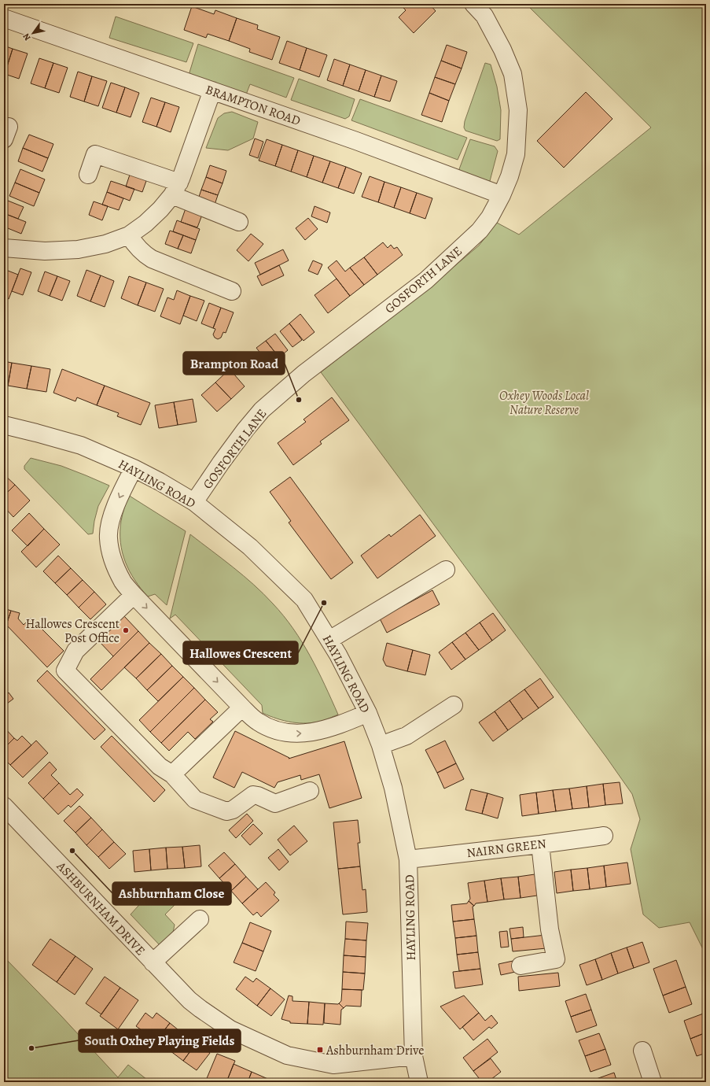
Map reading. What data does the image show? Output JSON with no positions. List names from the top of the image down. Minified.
{"streets":{"street":["BRAMPTON ROAD","GOSFORTH LANE","HAYLING ROAD","NAIRN GREEN","ASHBURNHAM DRIVE"]},"crossings":[["BRAMPTON ROAD","GOSFORTH LANE"],["GOSFORTH LANE","HAYLING ROAD"],["HAYLING ROAD","NAIRN GREEN"],["HAYLING ROAD","ASHBURNHAM DRIVE"]],"parks":["Oxhey Woods Local Nature Reserve"],"places":{"other":["Brampton Road","Hallowes Crescent","Hallowes Crescent Post Office","Ashburnham Close","South Oxhey Playing Fields"],"transit":["Ashburnham Drive"]},"north":"bottom left"}
